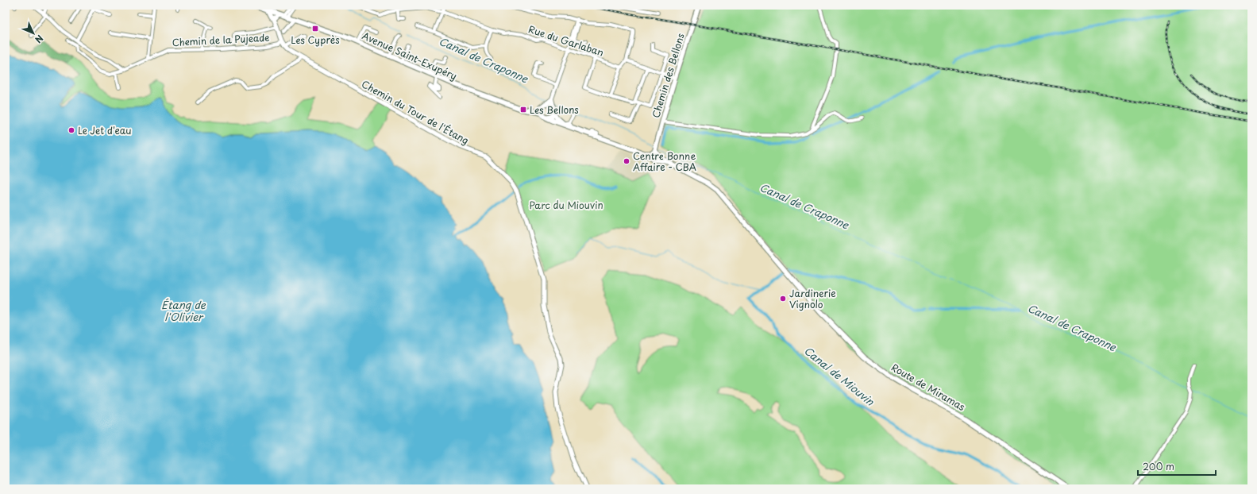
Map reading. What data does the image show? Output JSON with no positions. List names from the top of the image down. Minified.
{"streets":{"main road":["Avenue Saint-Exupéry","Chemin des Bellons","Route de Miramas"],"street":["Chemin de la Pujeade","Rue du Garlaban","Chemin du Tour de l'Étang"]},"crossings":[["Chemin de la Pujeade","Chemin du Tour de l'Étang"],["Avenue Saint-Exupéry","Chemin du Tour de l'Étang"],["Chemin des Bellons","Route de Miramas"]],"water":["Canal de Craponne","Étang de l'Olivier","Canal de Miouvin"],"parks":["Parc du Miouvin"],"places":{"transit":["Les Cyprès","Les Bellons"],"other":["Le Jet d'eau","Centre Bonne Affaire - CBA","Jardinerie Vignolo"]},"scale_bar":"200 m","north":"bottom right"}
